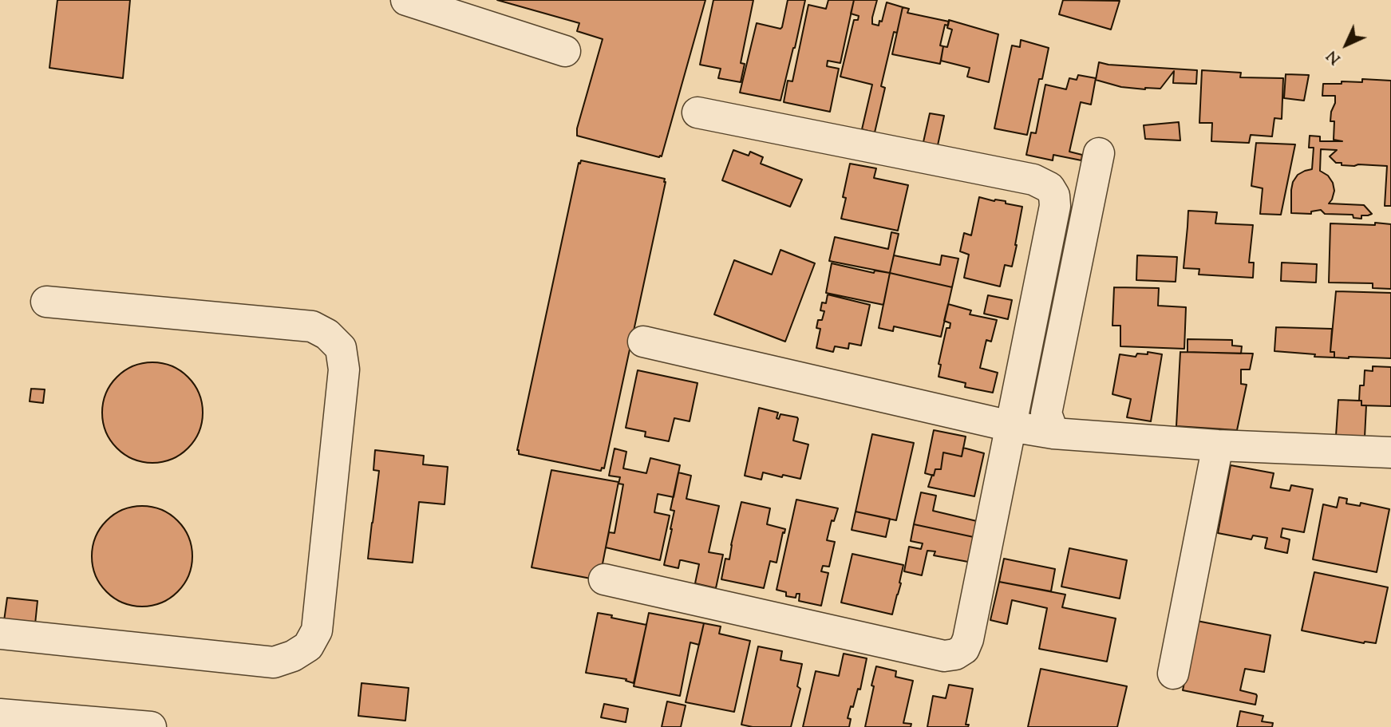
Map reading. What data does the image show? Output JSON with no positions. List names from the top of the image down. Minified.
{"north":"bottom left"}
